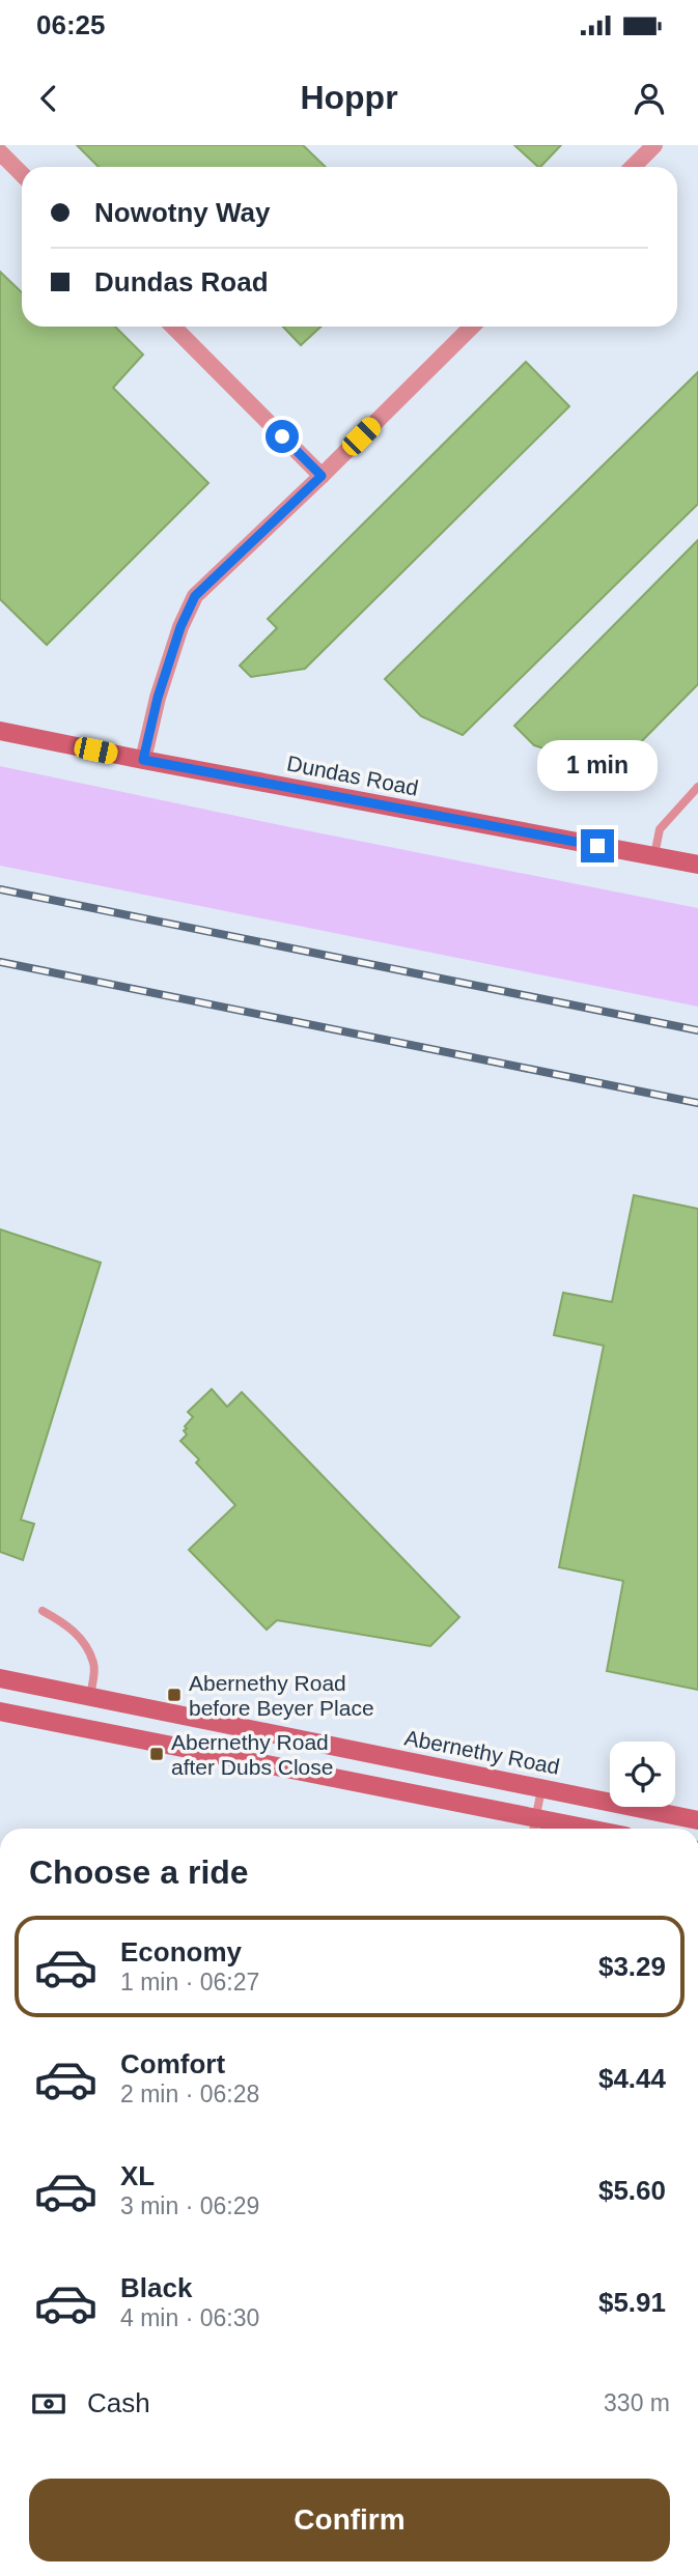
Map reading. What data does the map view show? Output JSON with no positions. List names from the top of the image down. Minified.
{"streets":{"main road":["Dundas Road","Abernethy Road"]},"places":{"transit":["Abernethy Road before Beyer Place","Abernethy Road after Dubs Close"]},"page":{"status":"06:25","header":"Hoppr","banner":["Nowotny Way","Dundas Road"],"bubble":"1 min","heading":"Choose a ride","list":[{"name":"Economy","note":"1 min · 06:27","value":"$3.29"},{"name":"Comfort","note":"2 min · 06:28","value":"$4.44"},{"name":"XL","note":"3 min · 06:29","value":"$5.60"},{"name":"Black","note":"4 min · 06:30","value":"$5.91"}],"pay":["Cash","330 m"],"buttons":"Confirm"}}
